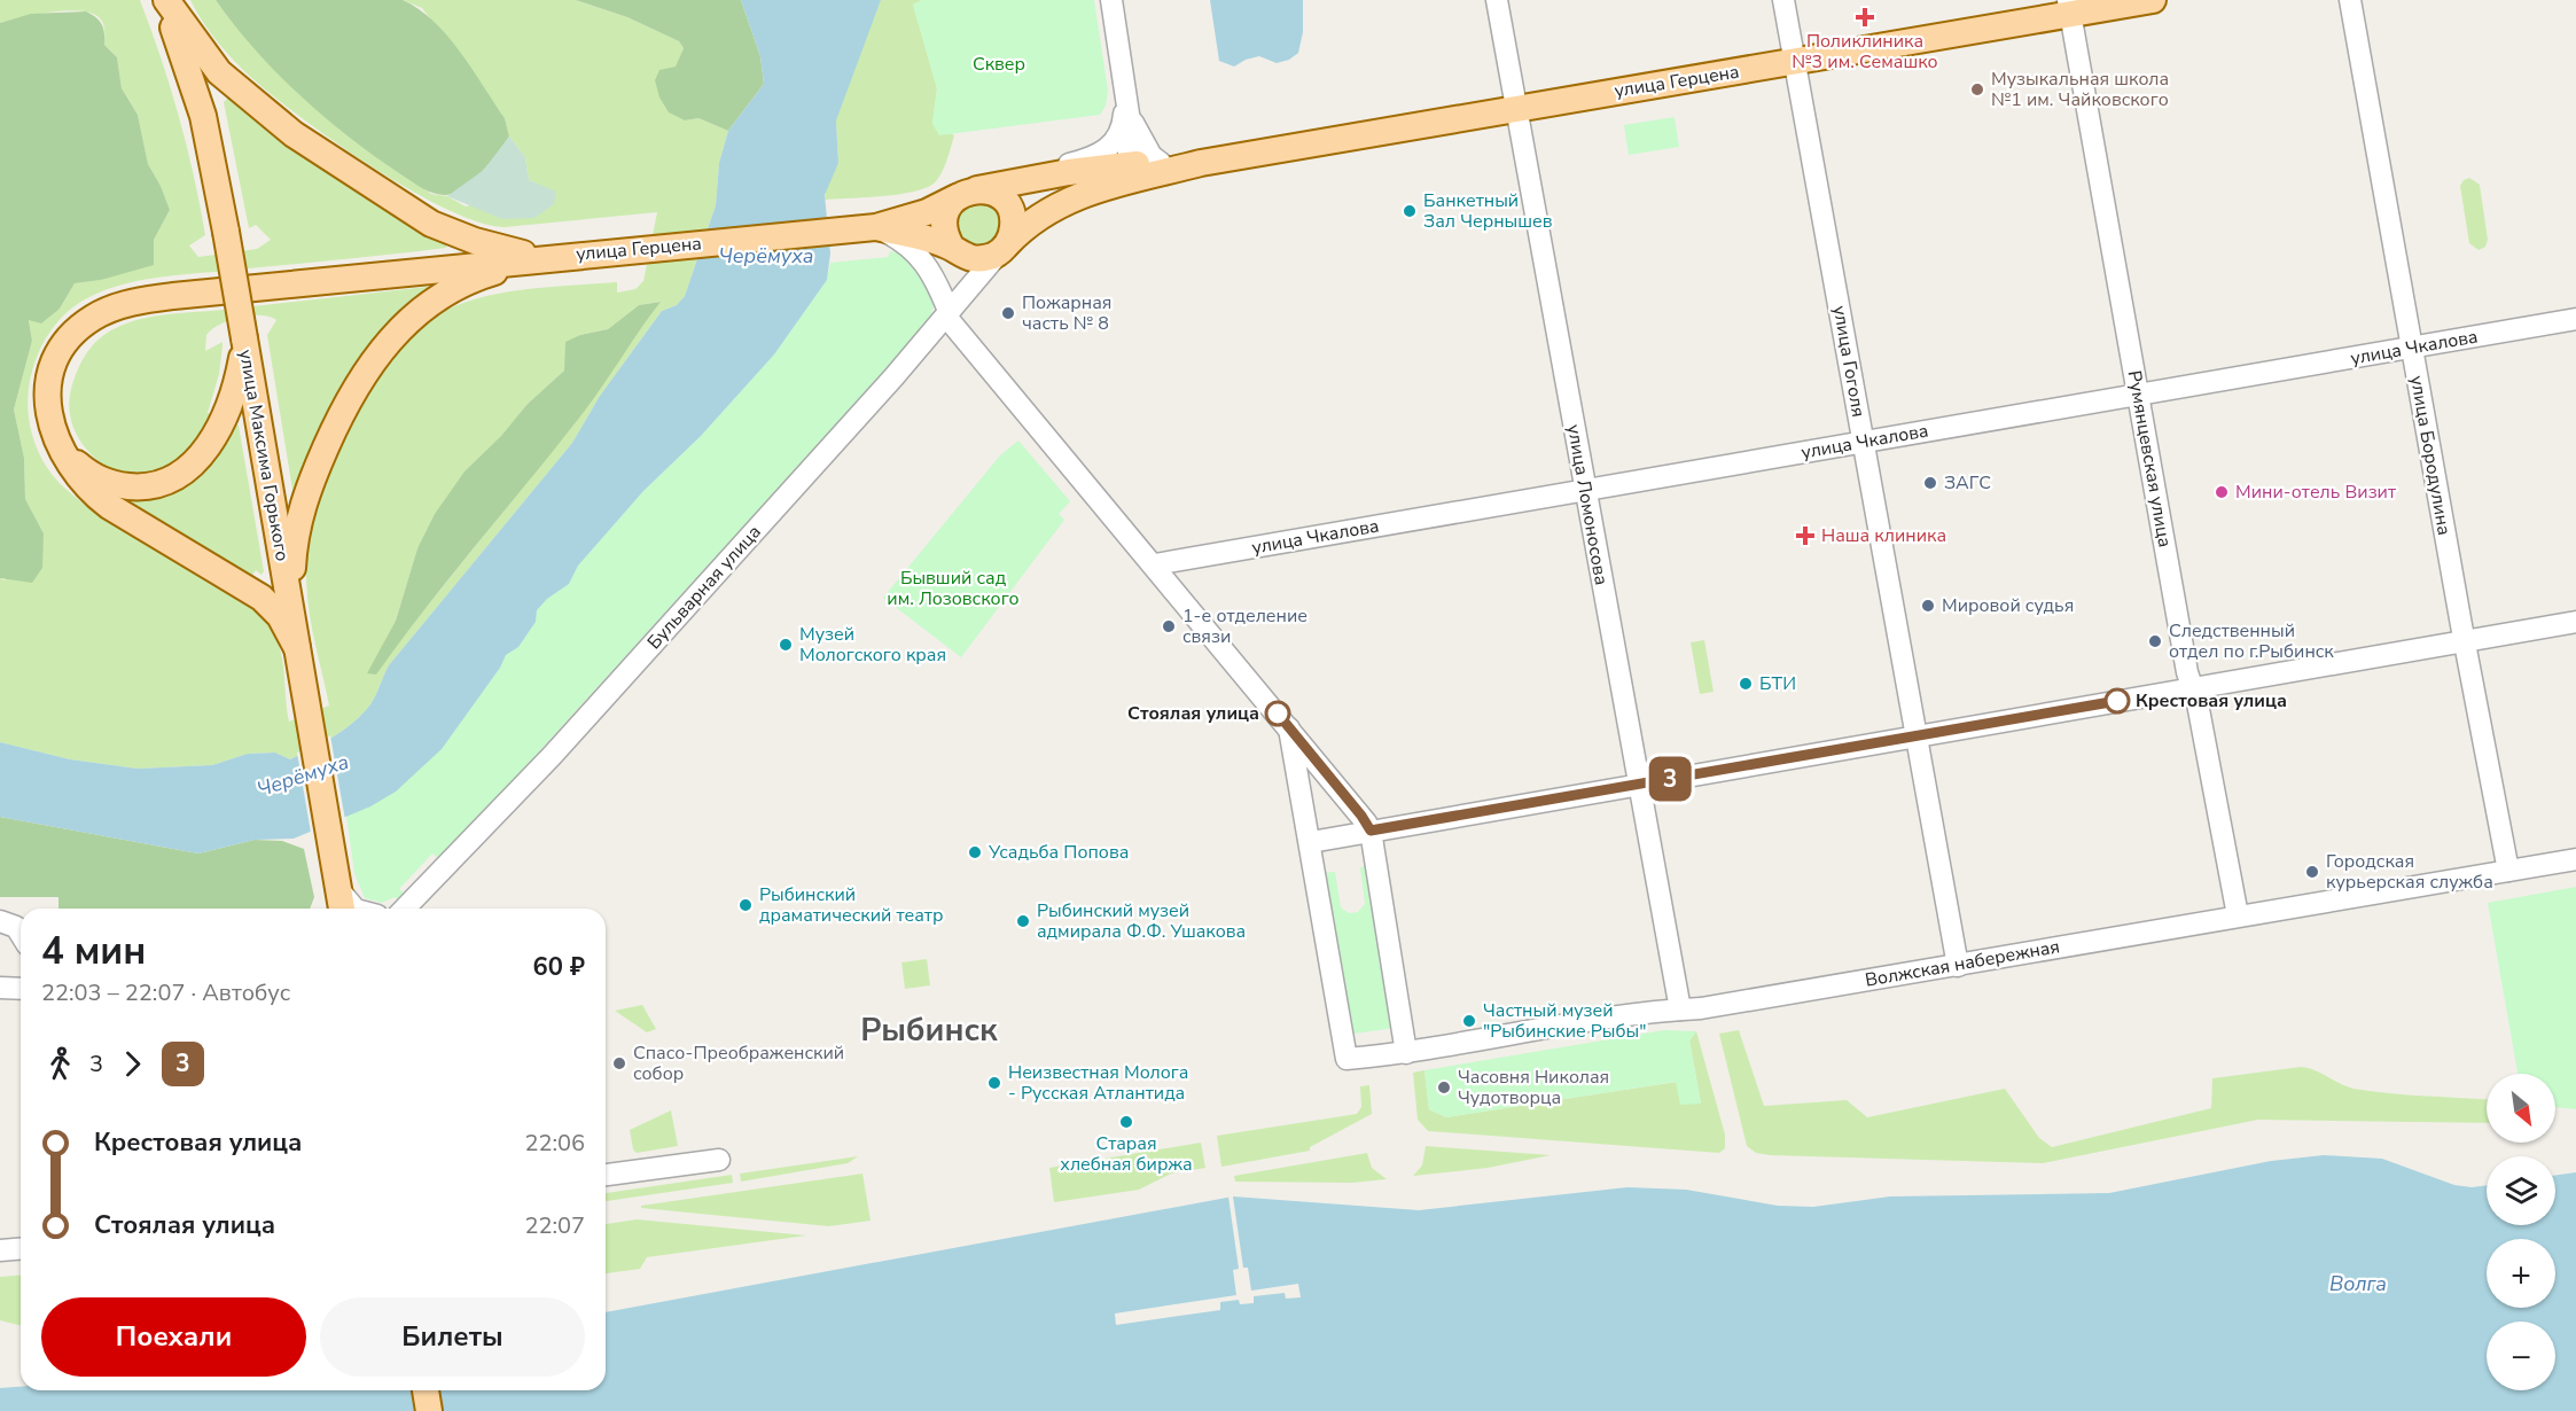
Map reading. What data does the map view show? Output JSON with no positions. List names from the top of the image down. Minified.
{"streets":{"main road":["улица Герцена","улица Максима Горького"],"street":["улица Чкалова","улица Гоголя","улица Бородулина","Румянцевская улица","улица Ломоносова","Бульварная улица","Волжская набережная"]},"crossings":[["улица Герцена","улица Гоголя"],["улица Герцена","Румянцевская улица"],["улица Герцена","улица Ломоносова"],["улица Герцена","Бульварная улица"],["улица Чкалова","улица Гоголя"],["улица Чкалова","улица Бородулина"],["улица Чкалова","Румянцевская улица"],["улица Чкалова","улица Ломоносова"],["улица Гоголя","Волжская набережная"],["улица Бородулина","Волжская набережная"],["Румянцевская улица","Волжская набережная"],["улица Ломоносова","Волжская набережная"]],"districts":["Рыбинск"],"water":["Черёмуха","Волга"],"parks":["Сквер","Бывший сад им. Лозовского"],"places":{"health":["Поликлиника №3 им. Семашко","Наша клиника"],"other":["Музыкальная школа №1 им. Чайковского","Банкетный Зал Чернышев","Пожарная часть № 8","ЗАГС","Мини-отель Визит","Мировой судья","1-е отделение связи","Следственный отдел по г.Рыбинск","Музей Мологского края","БТИ","Крестовая улица","Стоялая улица","Усадьба Попова","Городская курьерская служба","Рыбинский драматический театр","Рыбинский музей адмирала Ф.Ф. Ушакова","Частный музей \"Рыбинские Рыбы\"","Спасо-Преображенский собор","Неизвестная Молога - Русская Атлантида","Часовня Николая Чудотворца","Старая хлебная биржа"]},"lines":["bus line 3"],"north":"bottom right","page":{"on_map":"3","heading":["4 мин","22:03 – 22:07 · Автобус","60 ₽"],"legs":["3","3"],"map_buttons":["+","−"],"list":[{"name":"Крестовая улица","value":"22:06"},{"name":"Стоялая улица","value":"22:07"}],"buttons":["Поехали","Билеты"]}}
